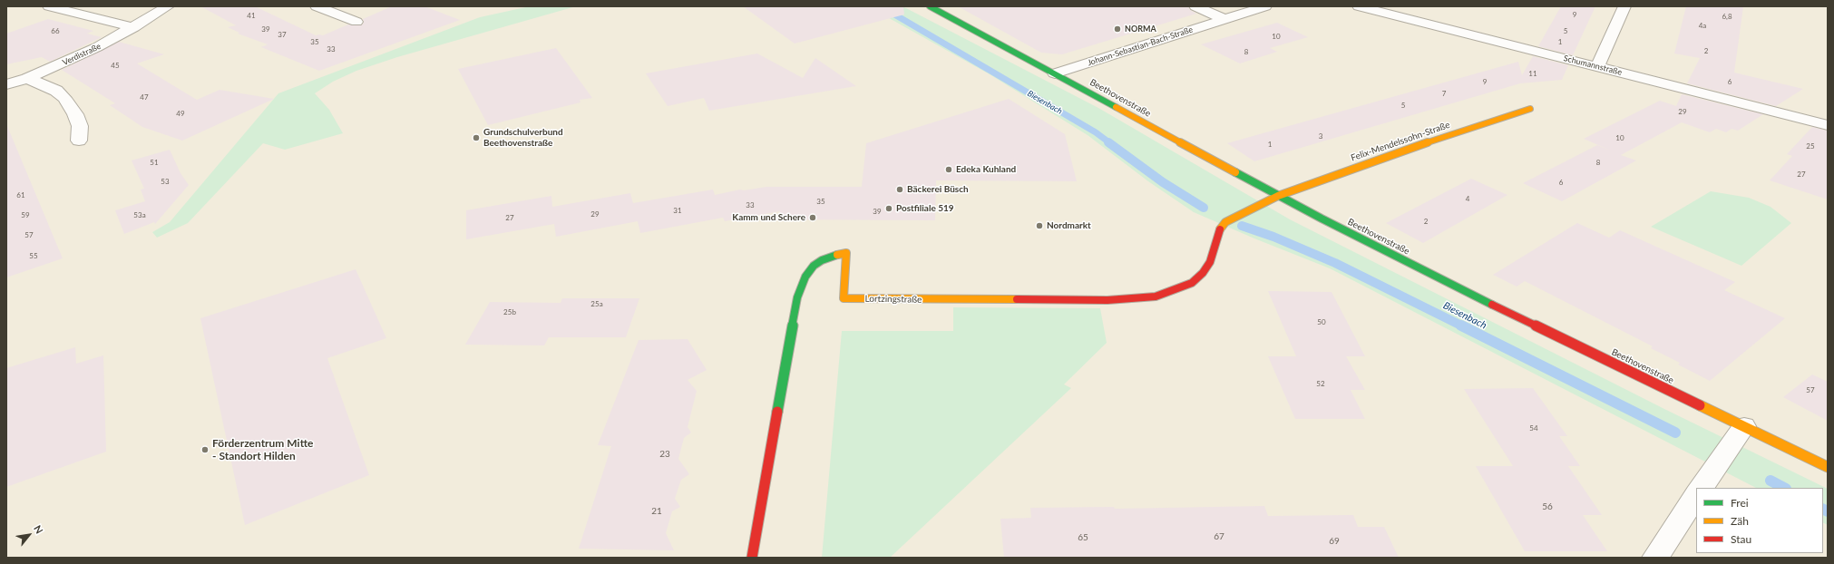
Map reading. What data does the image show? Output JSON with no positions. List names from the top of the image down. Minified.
{"streets":{"street":["Johann-Sebastian-Bach-Straße","Verdistraße","Schumannstraße","Beethovenstraße","Felix-Mendelssohn-Straße","Lortzingstraße"]},"crossings":[["Johann-Sebastian-Bach-Straße","Beethovenstraße"],["Beethovenstraße","Felix-Mendelssohn-Straße"],["Beethovenstraße","Lortzingstraße"],["Felix-Mendelssohn-Straße","Lortzingstraße"]],"water":["Biesenbach"],"places":["NORMA","Grundschulverbund Beethovenstraße","Edeka Kuhland","Bäckerei Büsch","Postfiliale 519","Kamm und Schere","Nordmarkt","Förderzentrum Mitte - Standort Hilden"],"house_numbers":["9","41","6,8","4a","39","66","5","37","10","35","1","33","2","8","45","11","9","6","7","47","5","29","49","3","10","1","25","51","8","27","53","6","61","4","35","33","31","39","29","59","53a","27","2","57","55","25a","25b","50","52","57","54","23","56","21","67","65","69"],"legend":["Frei","Zäh","Stau"],"north":"top right"}
